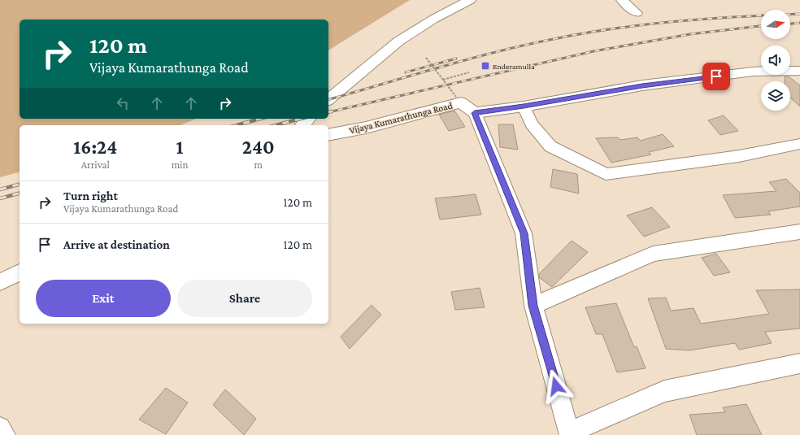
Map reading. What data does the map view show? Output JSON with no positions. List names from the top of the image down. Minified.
{"streets":{"street":["Vijaya Kumarathunga Road"]},"places":{"transit":["Enderamulla"]},"north":"right","page":{"turn":["120 m","Vijaya Kumarathunga Road"],"eta":["16:24","Arrival","1","min","240","m"],"list":[{"name":"Turn right","note":"Vijaya Kumarathunga Road","value":"120 m"},{"name":"Arrive at destination","value":"120 m"}],"buttons":["Exit","Share"]}}
